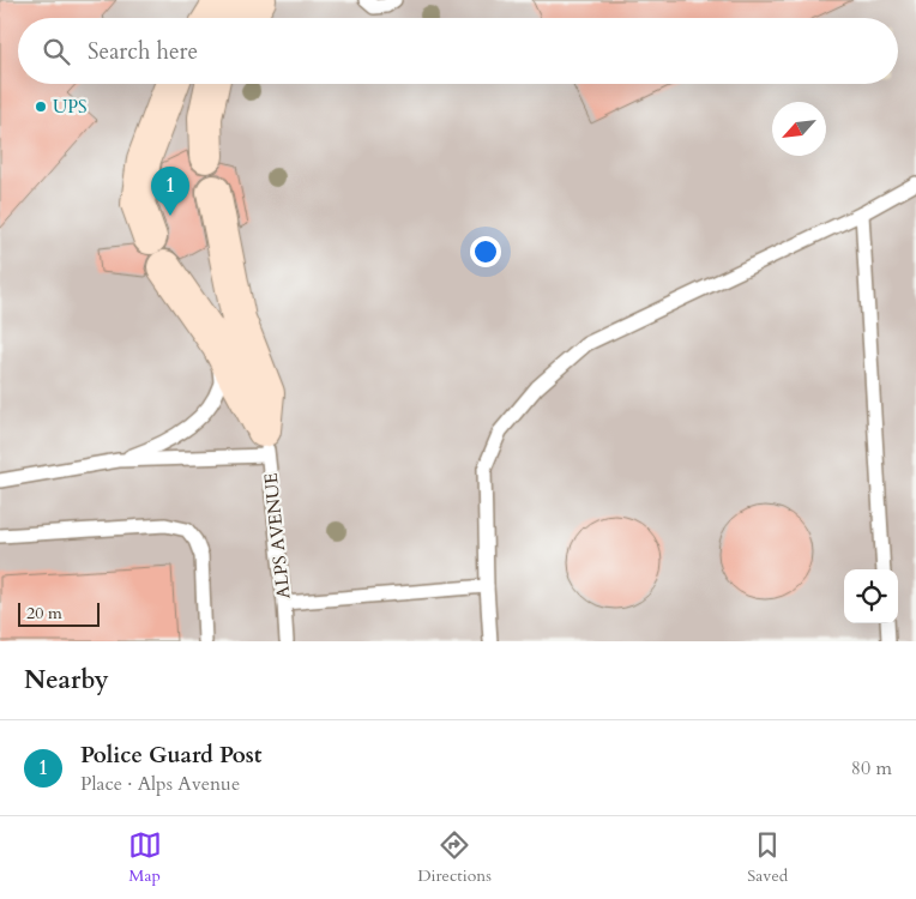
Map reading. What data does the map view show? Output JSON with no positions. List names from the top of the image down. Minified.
{"streets":{"street":["ALPS AVENUE"]},"places":["UPS"],"scale_bar":"20 m","north":"bottom left","page":{"search":"Search here","pins":"1","scale":"20 m","heading":"Nearby","list":[{"mark":"1","name":"Police Guard Post","note":"Place · Alps Avenue","value":"80 m"}],"nav":["Map","Directions","Saved"]}}
